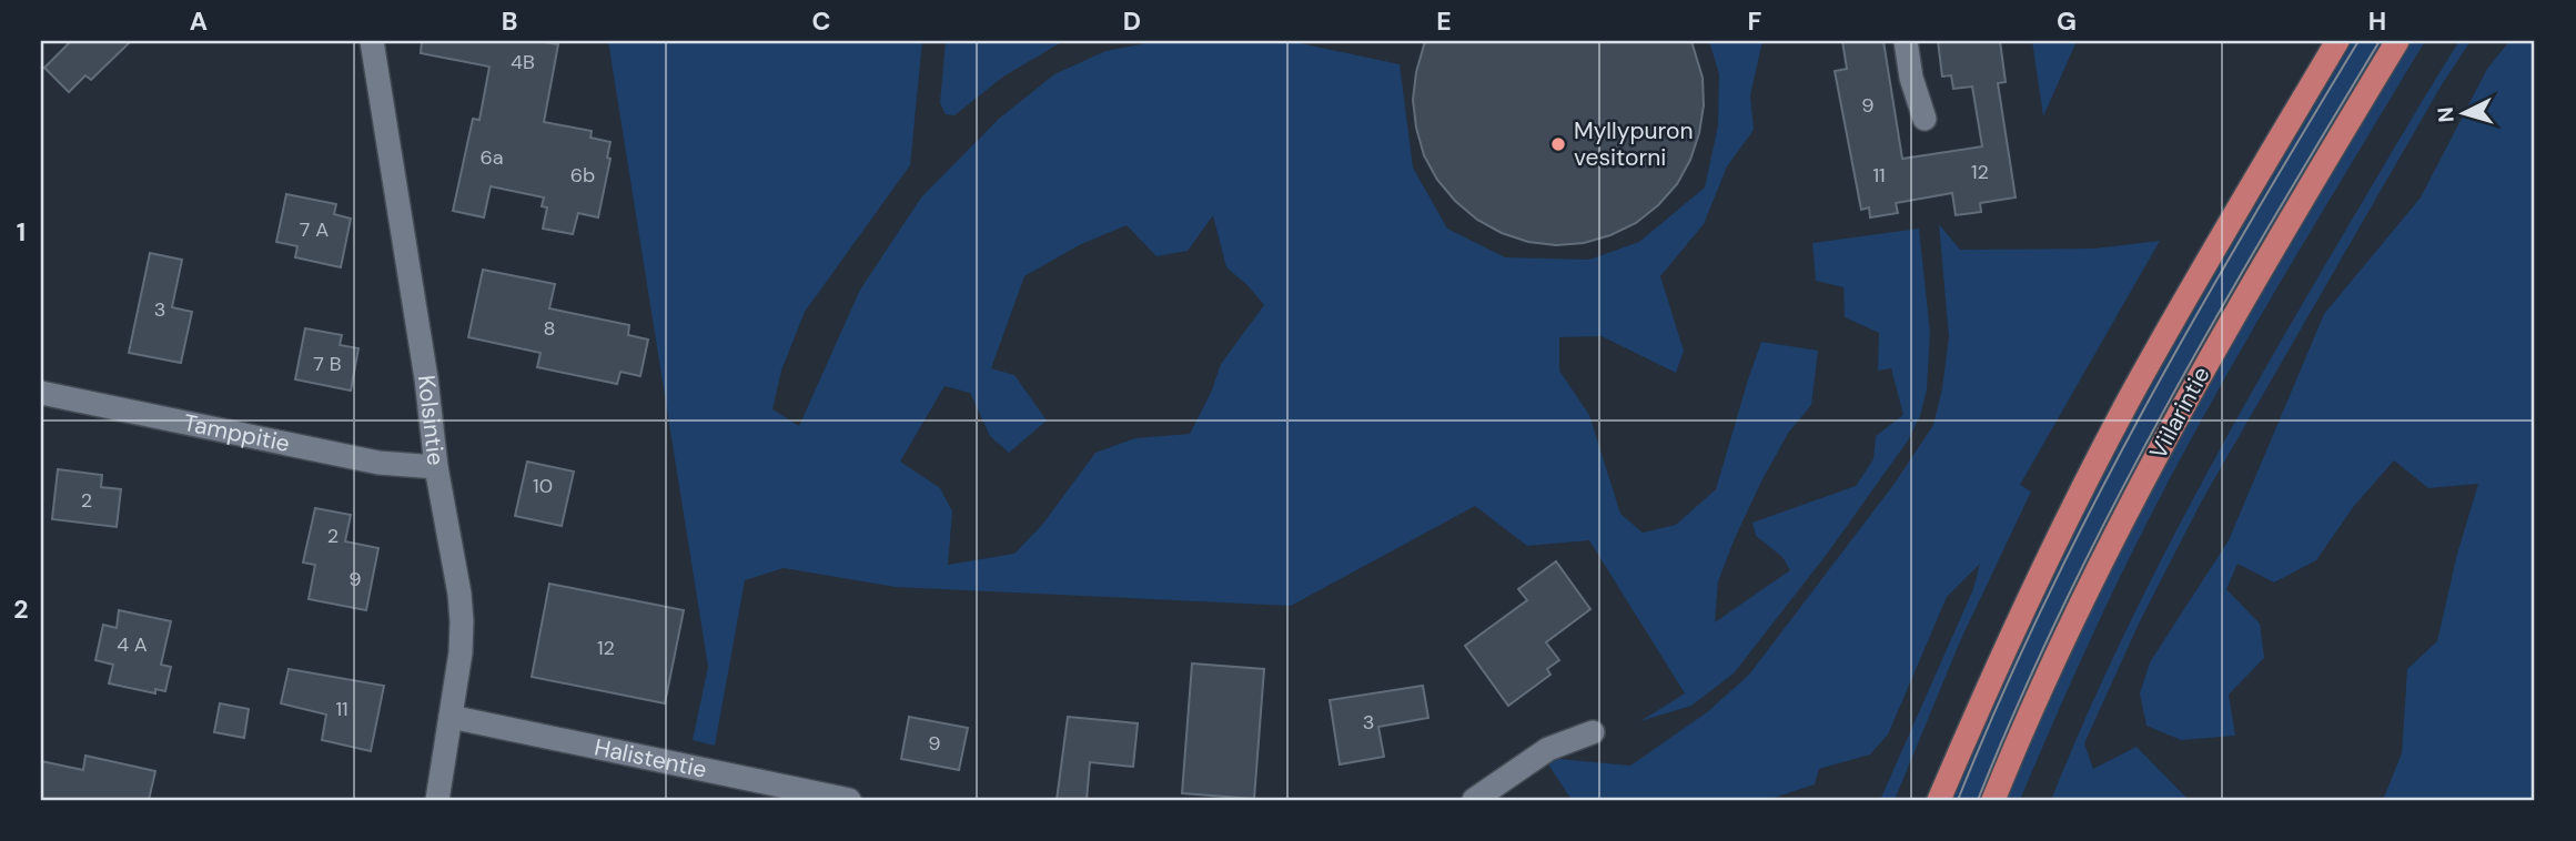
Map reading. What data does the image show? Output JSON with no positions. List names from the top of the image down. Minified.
{"streets":{"main road":["Viilarintie"],"street":["Kolsintie","Tamppitie","Halistentie"]},"crossings":[["Kolsintie","Tamppitie"],["Kolsintie","Halistentie"]],"places":["Myllypuron vesitorni"],"house_numbers":["4B","9","6a","12","6b","11","7 A","3","8","7 B","10","2","2","9","4 A","12","11","3","9"],"north":"left","grid":{"columns":["A","B","C","D","E","F","G","H"],"rows":["1","2"]}}
